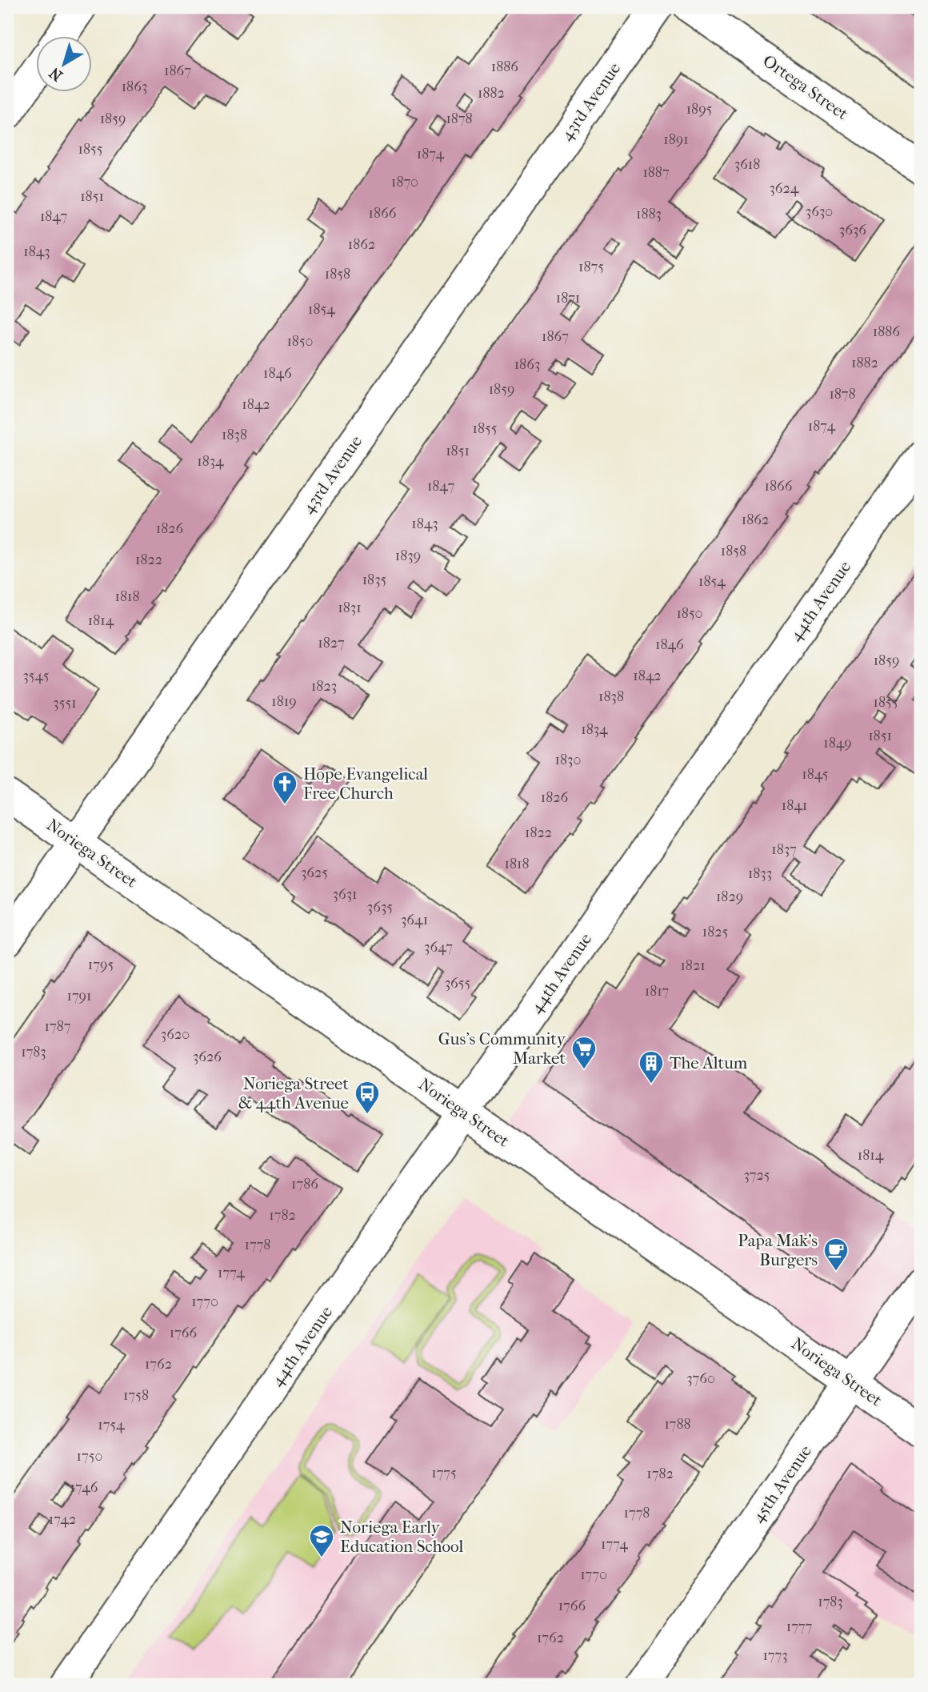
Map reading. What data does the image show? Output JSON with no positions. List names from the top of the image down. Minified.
{"streets":{"street":["Ortega Street","43rd Avenue","44th Avenue","Noriega Street","45th Avenue"]},"crossings":[["43rd Avenue","Noriega Street"],["44th Avenue","Noriega Street"],["Noriega Street","45th Avenue"]],"places":{"church":["Hope Evangelical Free Church"],"supermarket":["Gus's Community Market"],"building":["The Altum"],"bus stop":["Noriega Street & 44th Avenue"],"cafe":["Papa Mak's Burgers"],"school or university":["Noriega Early Education School"]},"house_numbers":["1886","1867","1863","1882","1895","1859","1878","1891","1855","1874","3618","1887","1870","3624","1851","3630","1866","1883","1847","3636","1862","1843","1875","1858","1871","1854","1886","1867","1850","1882","1863","1846","1859","1878","1842","1874","1855","1838","1851","1834","1847","1866","1862","1843","1826","1858","1839","1822","1835","1854","1818","1831","1850","1814","1827","1846","1859","3545","1842","1823","1838","1819","1855","3551","1834","1851","1849","1830","1845","1826","1841","1822","1837","1818","3625","1833","3631","1829","3635","3641","1825","3647","1795","1821","3655","1817","1791","1787","3620","1783","3626","1814","3725","1786","1782","1778","1774","1770","1766","1762","3760","1758","1788","1754","1750","1775","1782","1746","1778","1742","1774","1770","1783","1766","1777","1762","1773"],"north":"bottom left"}
